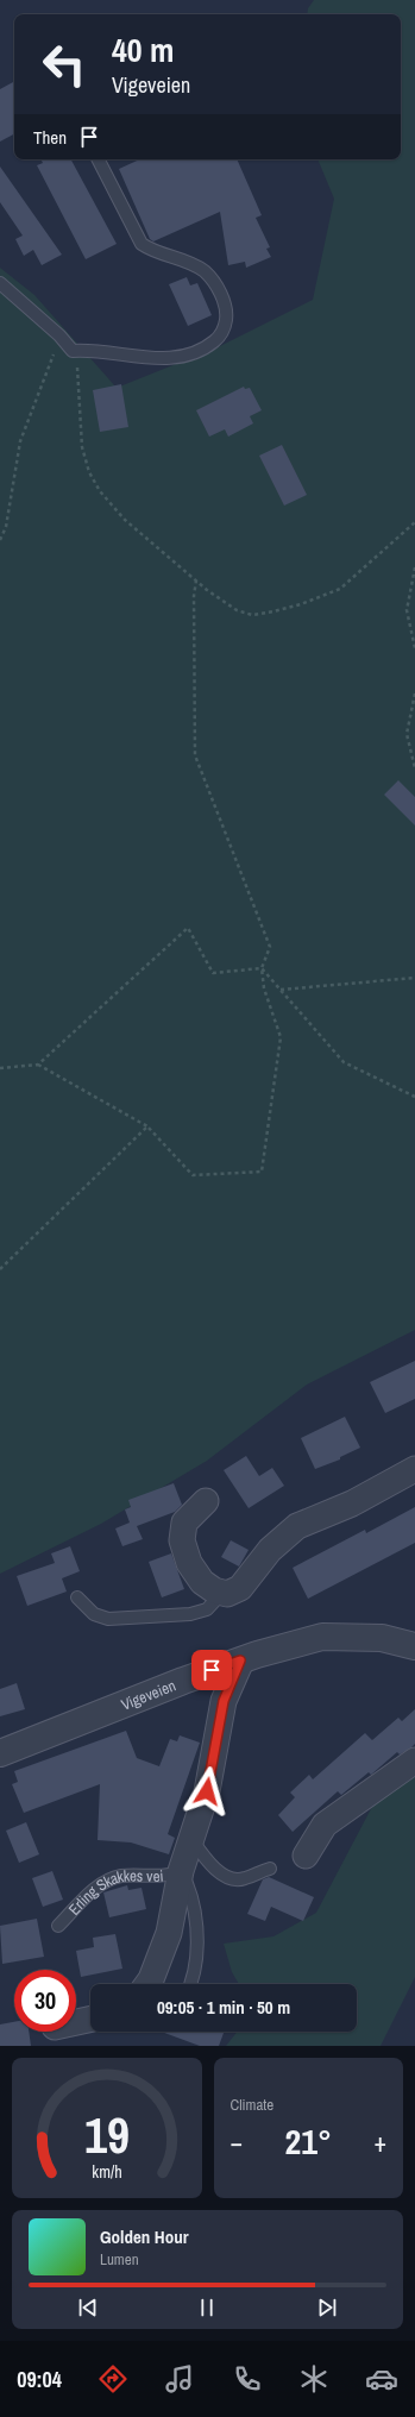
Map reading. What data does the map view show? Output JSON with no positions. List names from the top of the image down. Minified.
{"streets":{"street":["Vigeveien","Erling Skakkes vei"]},"crossings":[["Vigeveien","Erling Skakkes vei"]],"page":{"turn":["40 m","Vigeveien"],"then":"Then","limit":"30","trip":"09:05 · 1 min · 50 m","tile":"Climate","heat":["−","21°","+"],"song":["Golden Hour","Lumen"],"tabs":"09:04","gauge":["19","km/h"]}}
